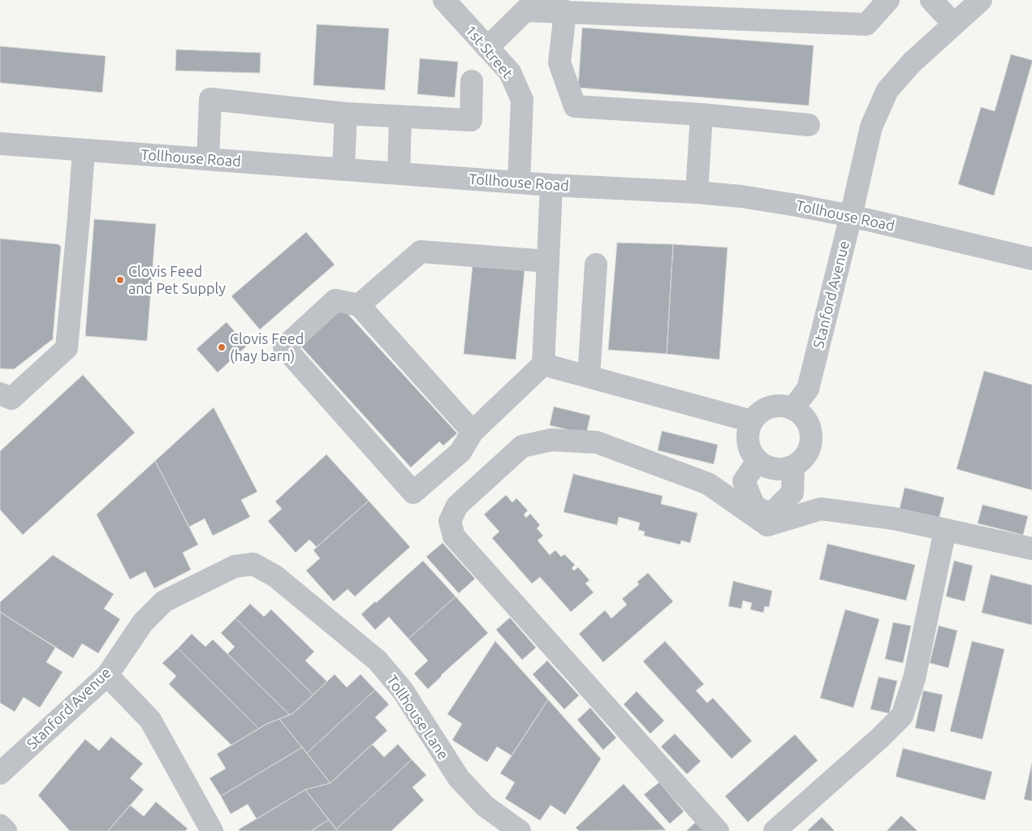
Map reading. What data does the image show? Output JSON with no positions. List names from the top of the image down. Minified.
{"streets":{"street":["1st Street","Tollhouse Road","Stanford Avenue","Tollhouse Lane"]},"crossings":[["1st Street","Tollhouse Road"],["Tollhouse Road","Stanford Avenue"],["Stanford Avenue","Tollhouse Lane"]],"places":["Clovis Feed and Pet Supply","Clovis Feed (hay barn)"]}
